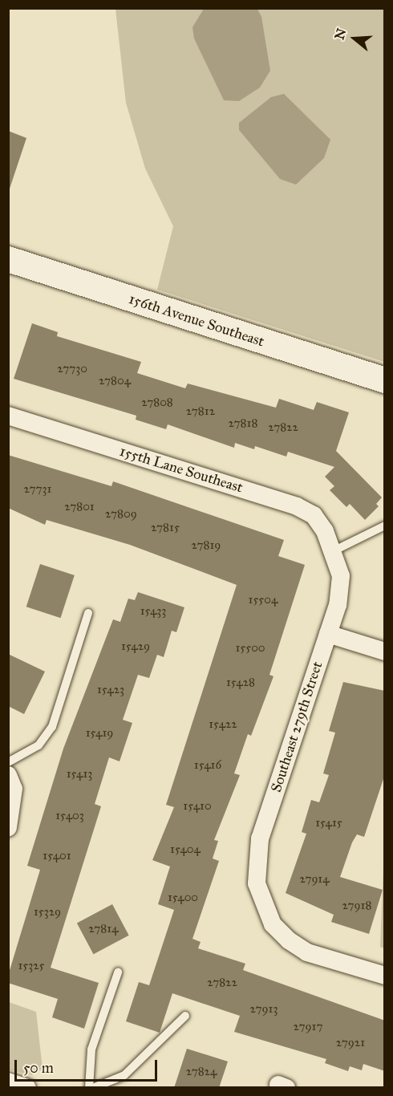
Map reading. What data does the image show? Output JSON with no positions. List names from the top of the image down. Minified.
{"streets":{"street":["156th Avenue Southeast","155th Lane Southeast","Southeast 279th Street"]},"crossings":[["155th Lane Southeast","Southeast 279th Street"]],"house_numbers":["27730","27804","27808","27812","27818","27822","27731","27801","27809","27815","27819","15504","15433","15429","15500","15428","15423","15422","15419","15416","15413","15410","15403","15415","15404","15401","27914","15400","27918","15329","27814","15325","27822","27913","27917","27921","27824"],"scale_bar":"50 m","north":"left"}
